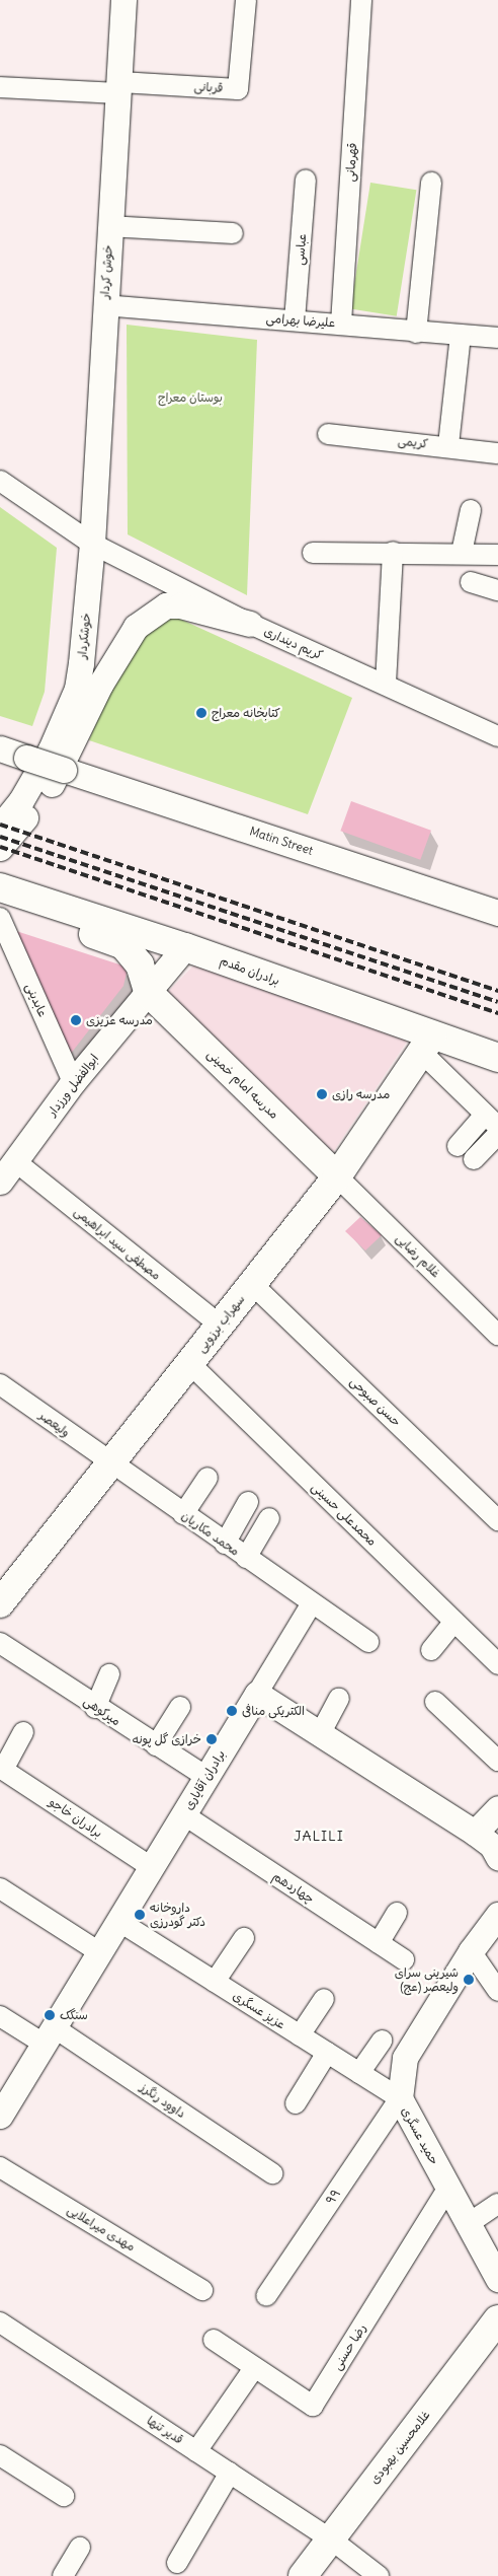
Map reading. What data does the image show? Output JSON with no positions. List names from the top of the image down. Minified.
{"streets":{"main road":["برادران مقدم","مدرسه امام خمینی","سهراب برزویی","غلامحسین بهبودی"],"street":["قربانی","قهرمانی","عباسی","خوش کردار","علیرضا بهرامی","کریمی","خوشکردار","کریم دینداری","Matin Street","عابدینی","ابوالفضل ورزدار","مصطفی سید ابراهیمی","غلام رضایی","حسن صبوحی","ولیعصر","محمدعلی حسینی","محمد مکاریان","میرکوهی","برادران آقایاری","برادران خاجو","چهاردهم","عزیز عسگری","داوود رنگرز","حمید عسگری","۹۹","مهدی میراعلایی","رضا حسنی","قدیر تنها"]},"crossings":[["قربانی","خوش کردار"],["قهرمانی","علیرضا بهرامی"],["عباسی","علیرضا بهرامی"],["خوش کردار","علیرضا بهرامی"],["خوش کردار","خوشکردار"],["خوش کردار","کریم دینداری"],["خوشکردار","کریم دینداری"],["برادران مقدم","ابوالفضل ورزدار"],["برادران مقدم","سهراب برزویی"],["عابدینی","ابوالفضل ورزدار"],["مدرسه امام خمینی","ابوالفضل ورزدار"],["مدرسه امام خمینی","غلام رضایی"],["مدرسه امام خمینی","سهراب برزویی"],["ابوالفضل ورزدار","مصطفی سید ابراهیمی"],["مصطفی سید ابراهیمی","سهراب برزویی"],["غلام رضایی","سهراب برزویی"],["سهراب برزویی","حسن صبوحی"],["سهراب برزویی","ولیعصر"],["سهراب برزویی","محمدعلی حسینی"],["سهراب برزویی","محمد مکاریان"],["ولیعصر","محمد مکاریان"],["میرکوهی","برادران آقایاری"],["برادران آقایاری","برادران خاجو"],["برادران آقایاری","چهاردهم"],["برادران آقایاری","عزیز عسگری"],["برادران آقایاری","داوود رنگرز"],["عزیز عسگری","حمید عسگری"],["عزیز عسگری","۹۹"],["حمید عسگری","۹۹"],["حمید عسگری","رضا حسنی"],["قدیر تنها","غلامحسین بهبودی"]],"districts":["JALILI"],"parks":["بوستان معراج"],"places":["کتابخانه معراج","مدرسه عزیزی","مدرسه رازی","الکتریکی منافی","خرازی گل پونه","داروخانه دکتر گودرزی","شیرینی سرای ولیعصر (عج)","سنگک"]}
